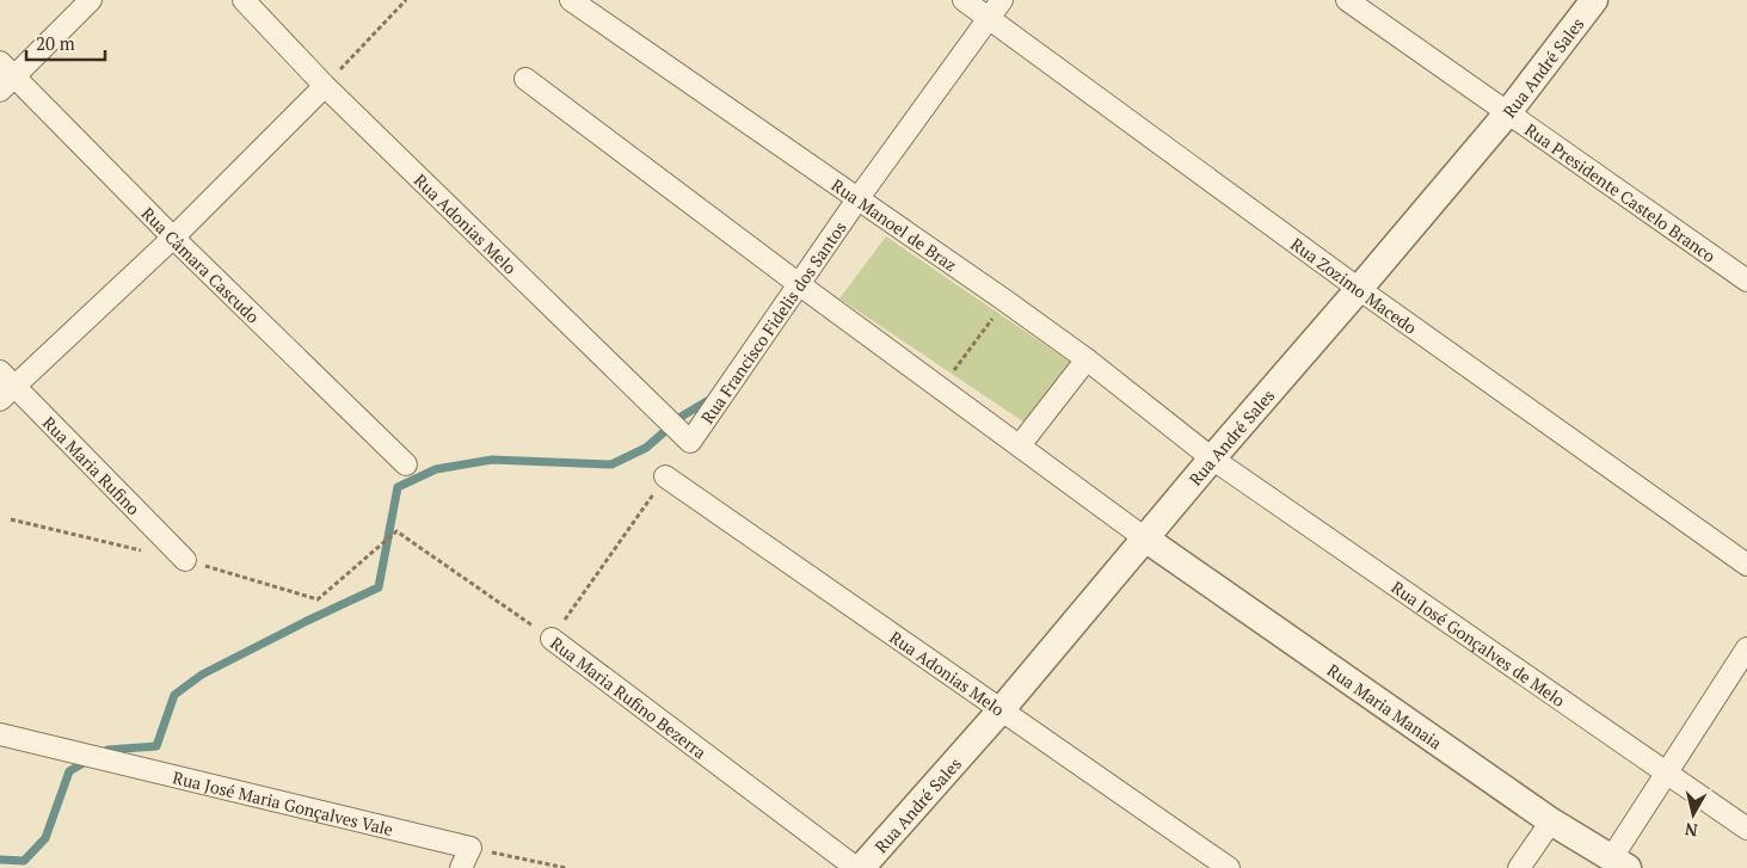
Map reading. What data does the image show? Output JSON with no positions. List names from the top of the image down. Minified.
{"streets":{"street":["Rua André Sales","Rua Presidente Castelo Branco","Rua Adonias Melo","Rua Manoel de Braz","Rua Câmara Cascudo","Rua Zozimo Macedo","Rua Francisco Fidelis dos Santos","Rua Maria Rufino","Rua José Gonçalves de Melo","Rua Maria Rufino Bezerra","Rua Maria Manaia","Rua José Maria Gonçalves Vale"]},"crossings":[["Rua André Sales","Rua Presidente Castelo Branco"],["Rua André Sales","Rua Adonias Melo"],["Rua André Sales","Rua Manoel de Braz"],["Rua André Sales","Rua Zozimo Macedo"],["Rua André Sales","Rua José Gonçalves de Melo"],["Rua André Sales","Rua Maria Manaia"],["Rua Adonias Melo","Rua Francisco Fidelis dos Santos"],["Rua Manoel de Braz","Rua Francisco Fidelis dos Santos"],["Rua Manoel de Braz","Rua José Gonçalves de Melo"],["Rua Zozimo Macedo","Rua Francisco Fidelis dos Santos"],["Rua Maria Rufino","Rua Maria Rufino Bezerra"]],"scale_bar":"20 m","north":"bottom"}
